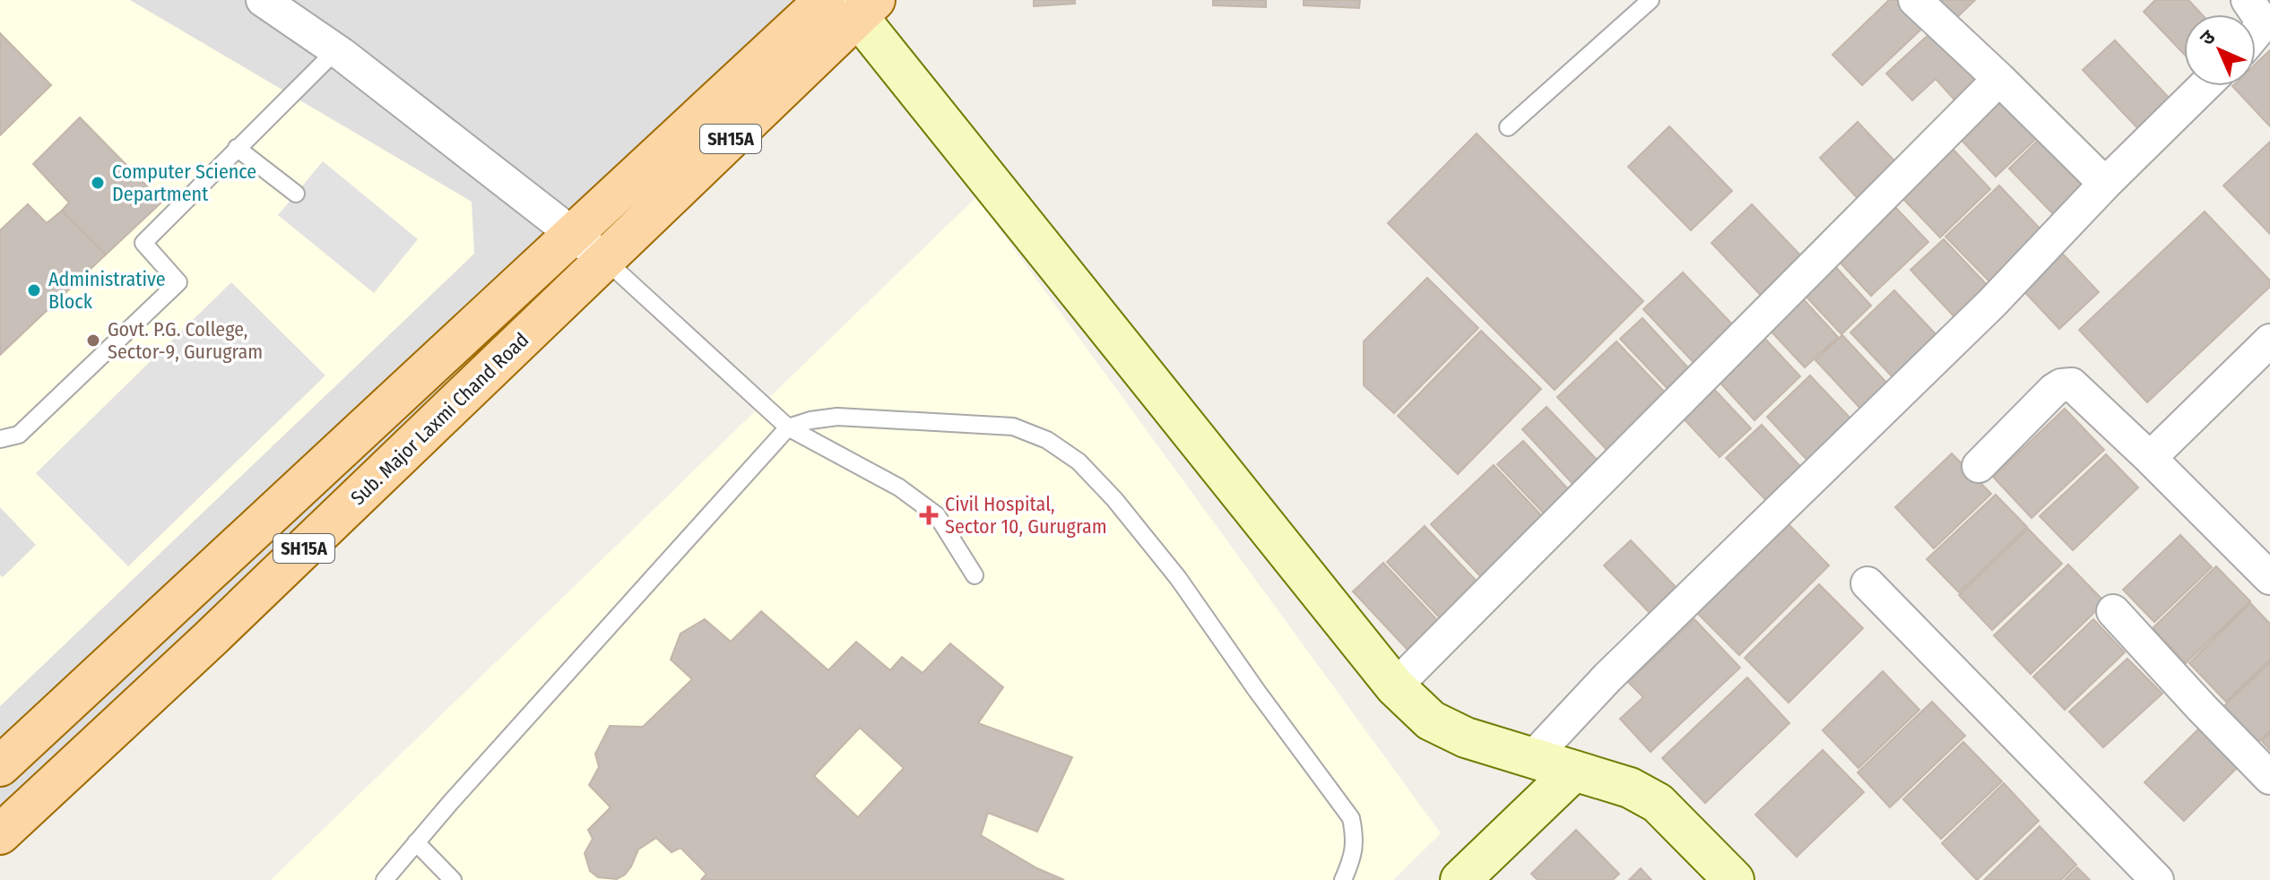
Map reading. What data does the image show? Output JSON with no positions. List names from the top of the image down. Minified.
{"streets":{"main road":["SH15A","Sub. Major Laxmi Chand Road"]},"places":{"other":["Computer Science Department","Administrative Block","Govt. P.G. College, Sector-9, Gurugram"],"health":["Civil Hospital, Sector 10, Gurugram"]},"north":"top left"}
